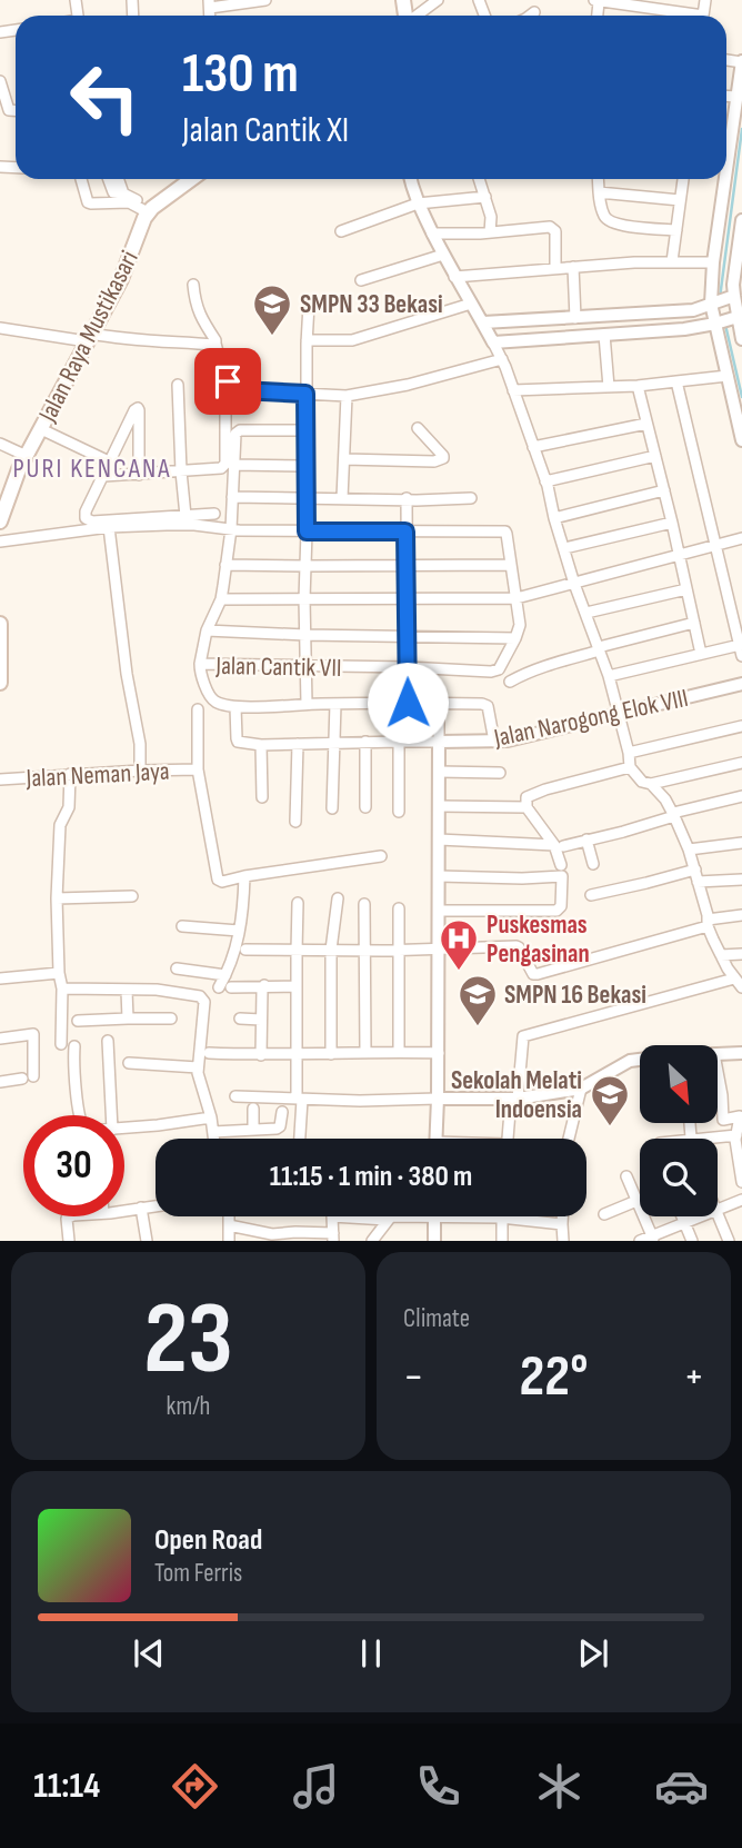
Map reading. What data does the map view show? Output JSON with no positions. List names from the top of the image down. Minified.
{"streets":{"main road":["Jalan Raya Mustikasari"],"street":["Jalan Cantik VII","Jalan Narogong Elok VIII","Jalan Neman Jaya"]},"districts":["PURI KENCANA"],"places":{"school or university":["SMPN 33 Bekasi","SMPN 16 Bekasi","Sekolah Melati Indoensia"],"hospital":["Puskesmas Pengasinan"]},"north":"bottom right","page":{"turn":["130 m","Jalan Cantik XI"],"limit":"30","trip":"11:15 · 1 min · 380 m","tile":[["23","km/h"],"Climate"],"heat":["−","22°","+"],"song":["Open Road","Tom Ferris"],"tabs":"11:14"}}
